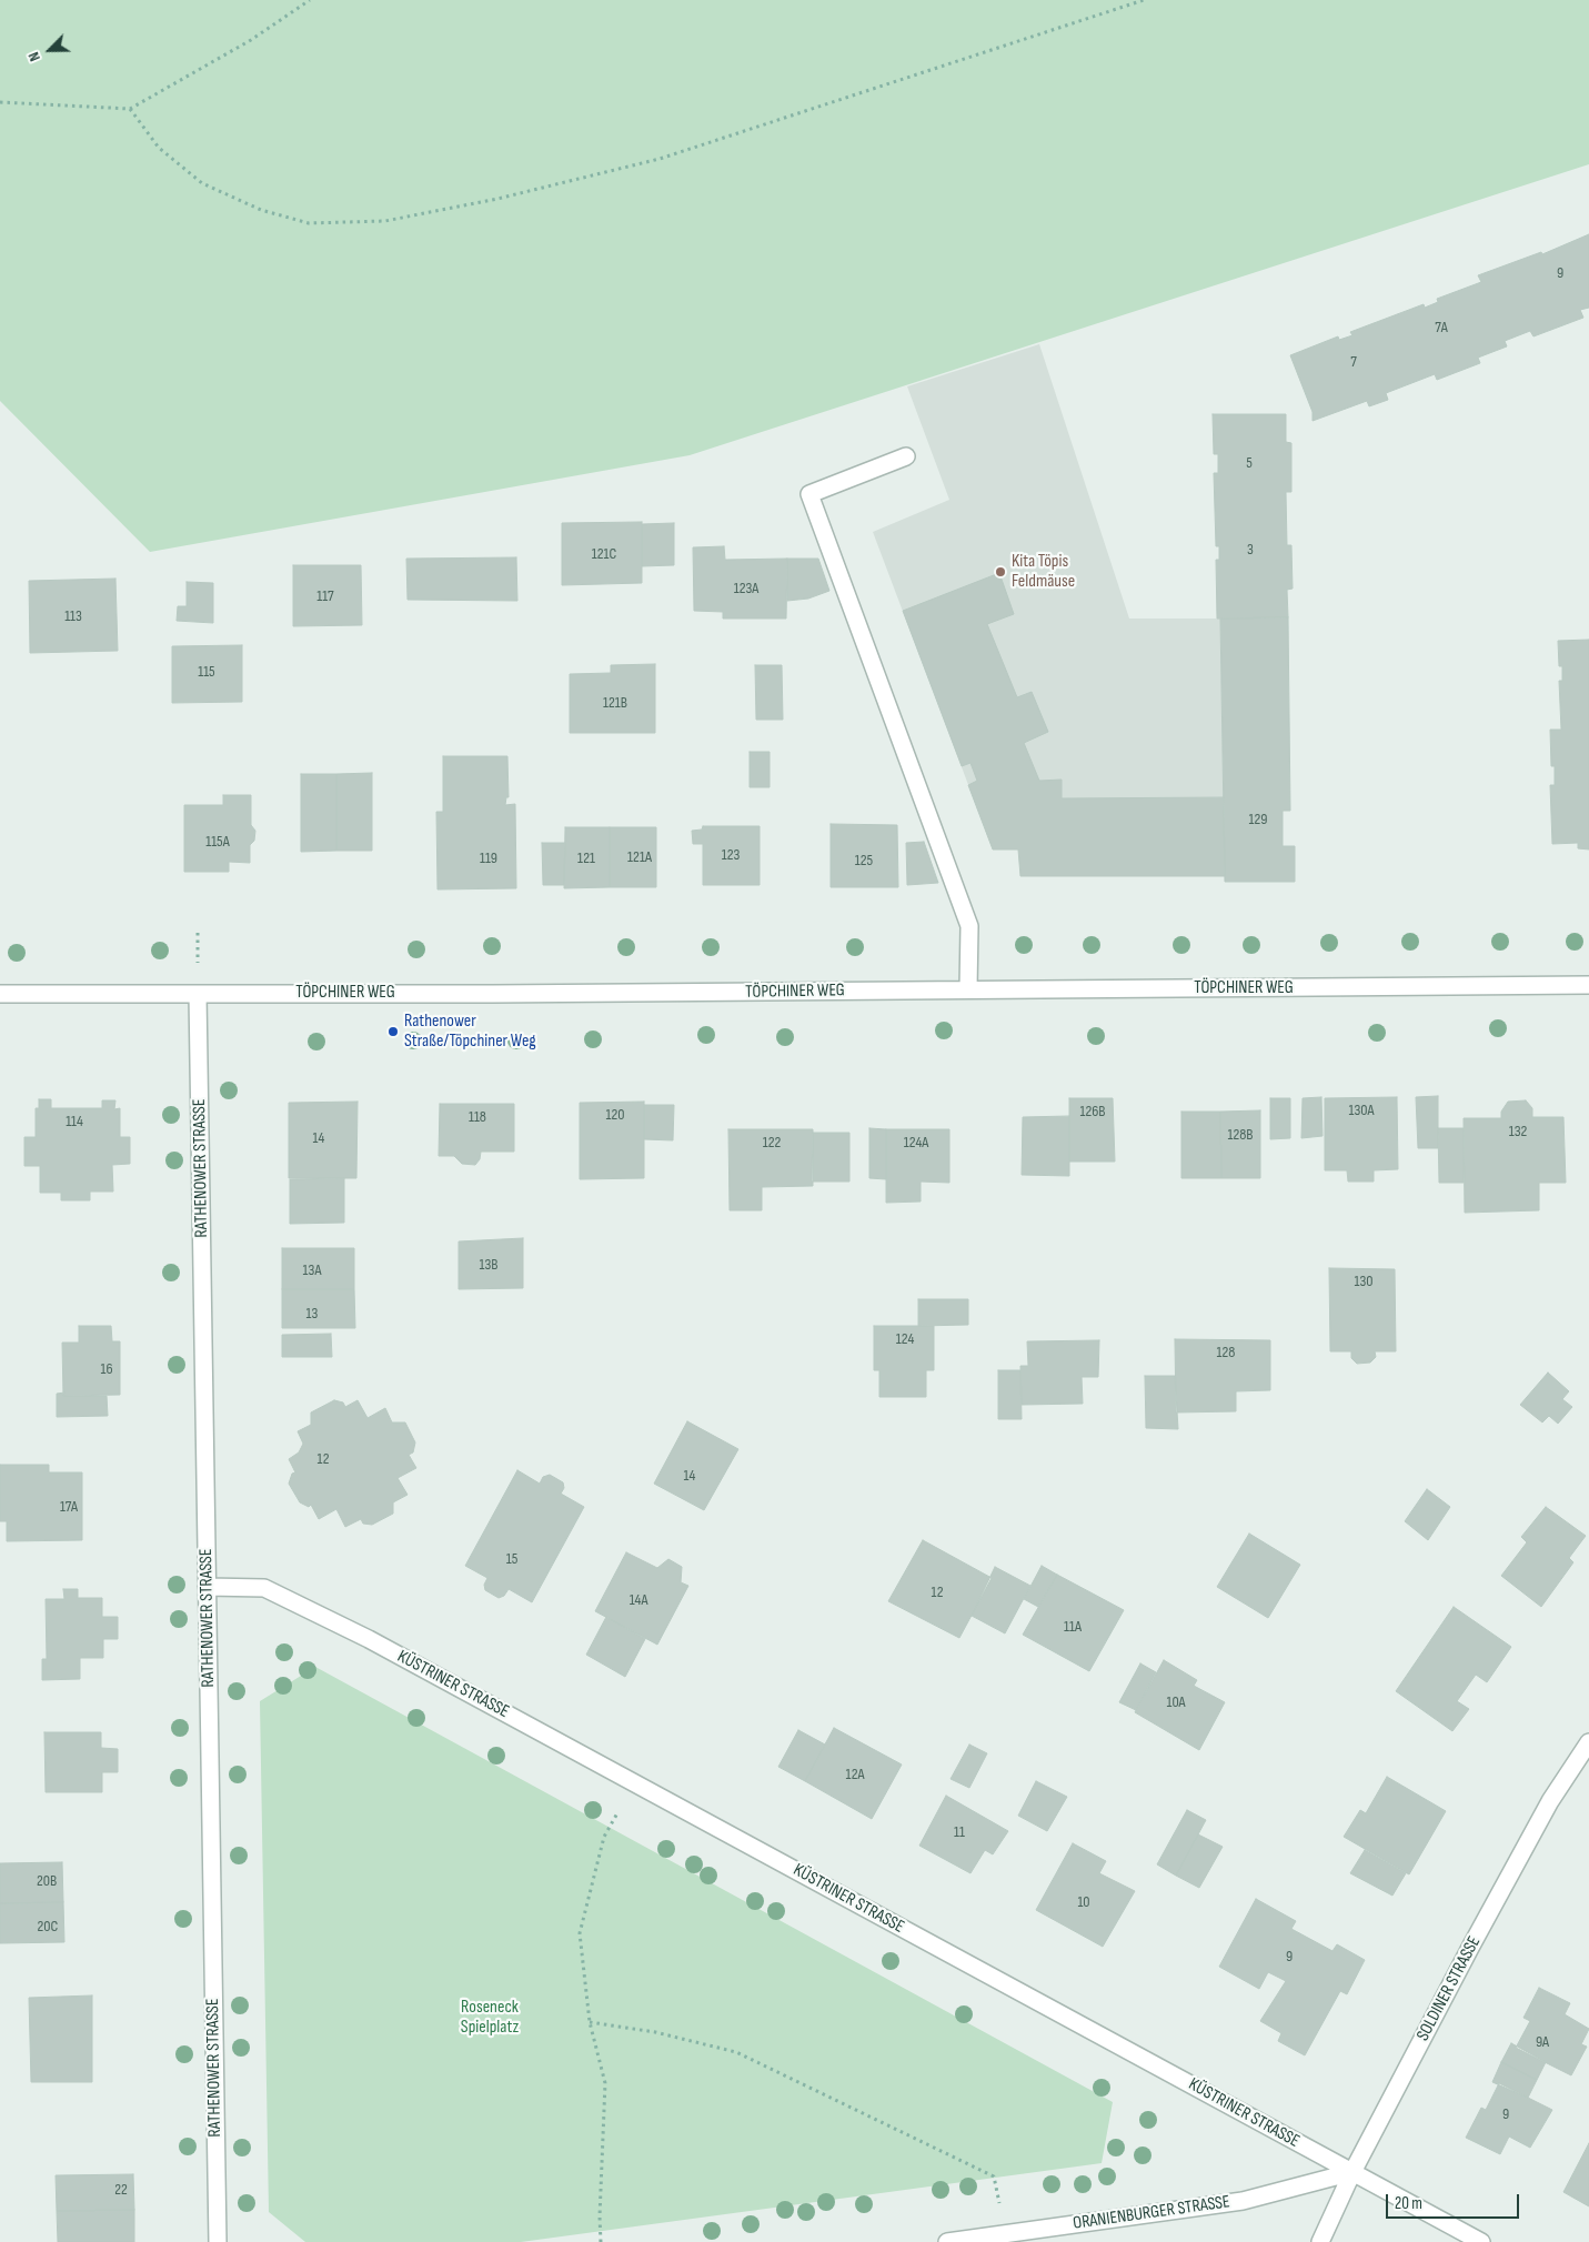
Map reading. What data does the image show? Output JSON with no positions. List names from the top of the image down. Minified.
{"streets":{"street":["TÖPCHINER WEG","RATHENOWER STRASSE","KÜSTRINER STRASSE","SOLDINER STRASSE","ORANIENBURGER STRASSE"]},"crossings":[["TÖPCHINER WEG","RATHENOWER STRASSE"],["RATHENOWER STRASSE","KÜSTRINER STRASSE"],["KÜSTRINER STRASSE","SOLDINER STRASSE"],["KÜSTRINER STRASSE","ORANIENBURGER STRASSE"],["SOLDINER STRASSE","ORANIENBURGER STRASSE"]],"parks":["Roseneck Spielplatz"],"places":["Kita Töpis Feldmäuse","Rathenower Straße/Töpchiner Weg"],"house_numbers":["9","7A","7","5","3","121C","123A","117","113","115","121B","129","115A","123","121A","119","121","125","130A","126B","120","118","114","132","128B","14","122","124A","13B","13A","130","13","124","128","16","12","14","17A","15","12","14A","11A","10A","12A","11","20B","10","20C","9","9A","9","22"],"scale_bar":"20 m","north":"bottom left"}
